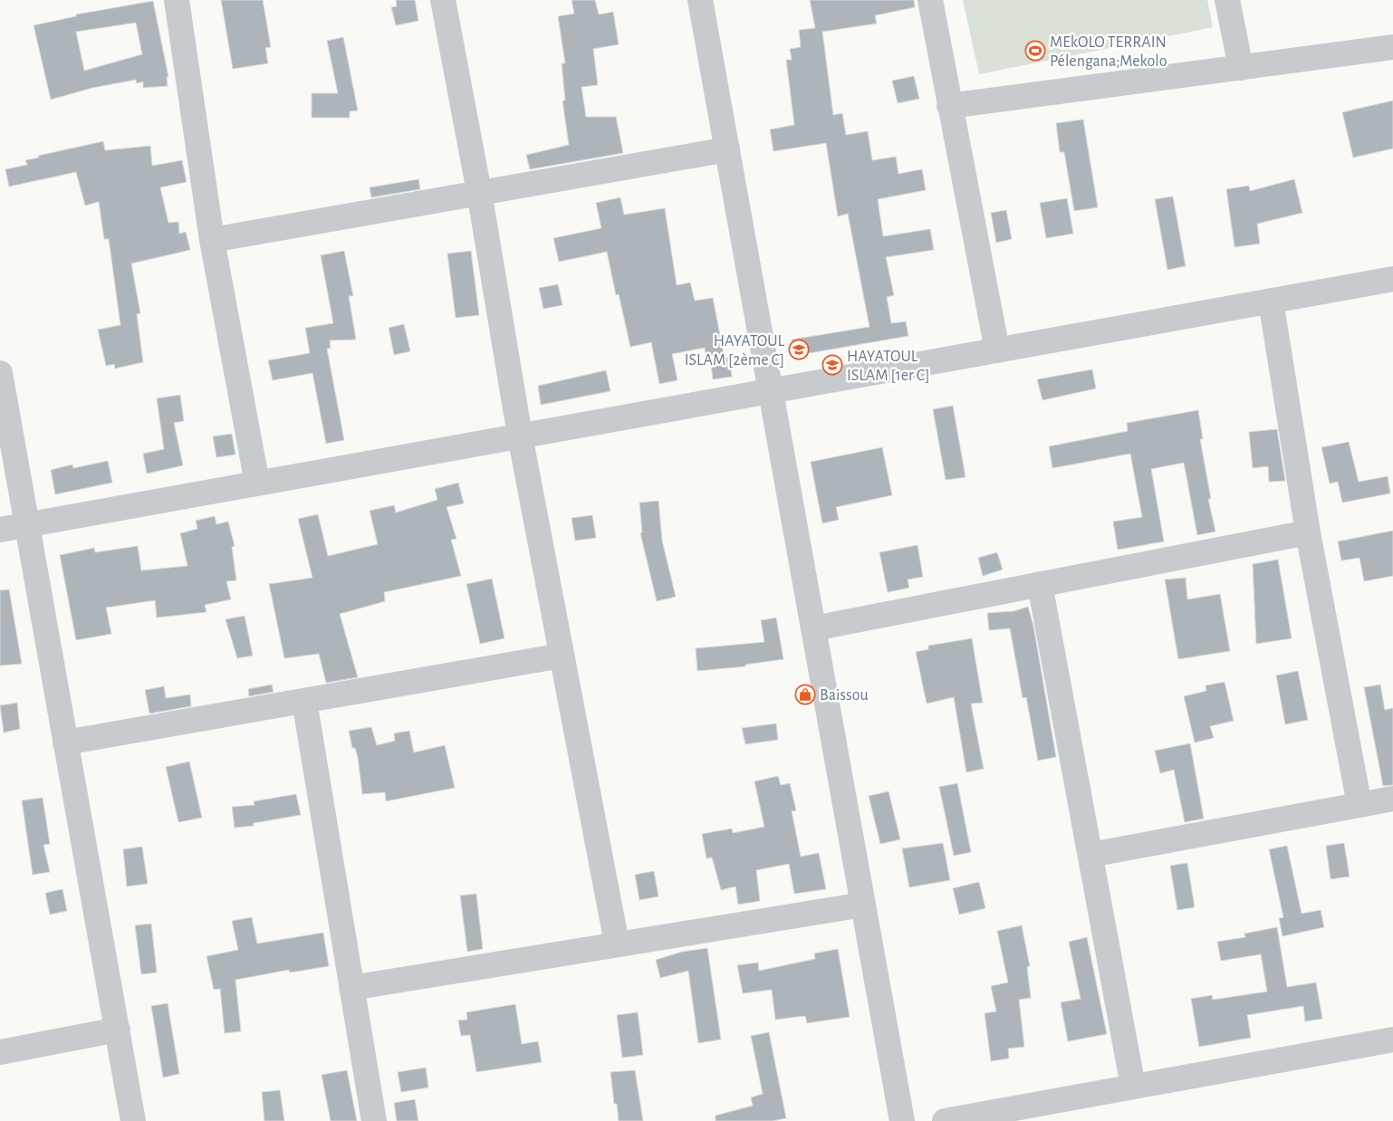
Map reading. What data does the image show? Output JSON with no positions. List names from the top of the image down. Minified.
{"places":{"sports":["MEkOLO TERRAIN Pélengana;Mekolo"],"school or university":["HAYATOUL ISLAM [2ème C]","HAYATOUL ISLAM [1er C]"],"shop":["Baissou"]}}
